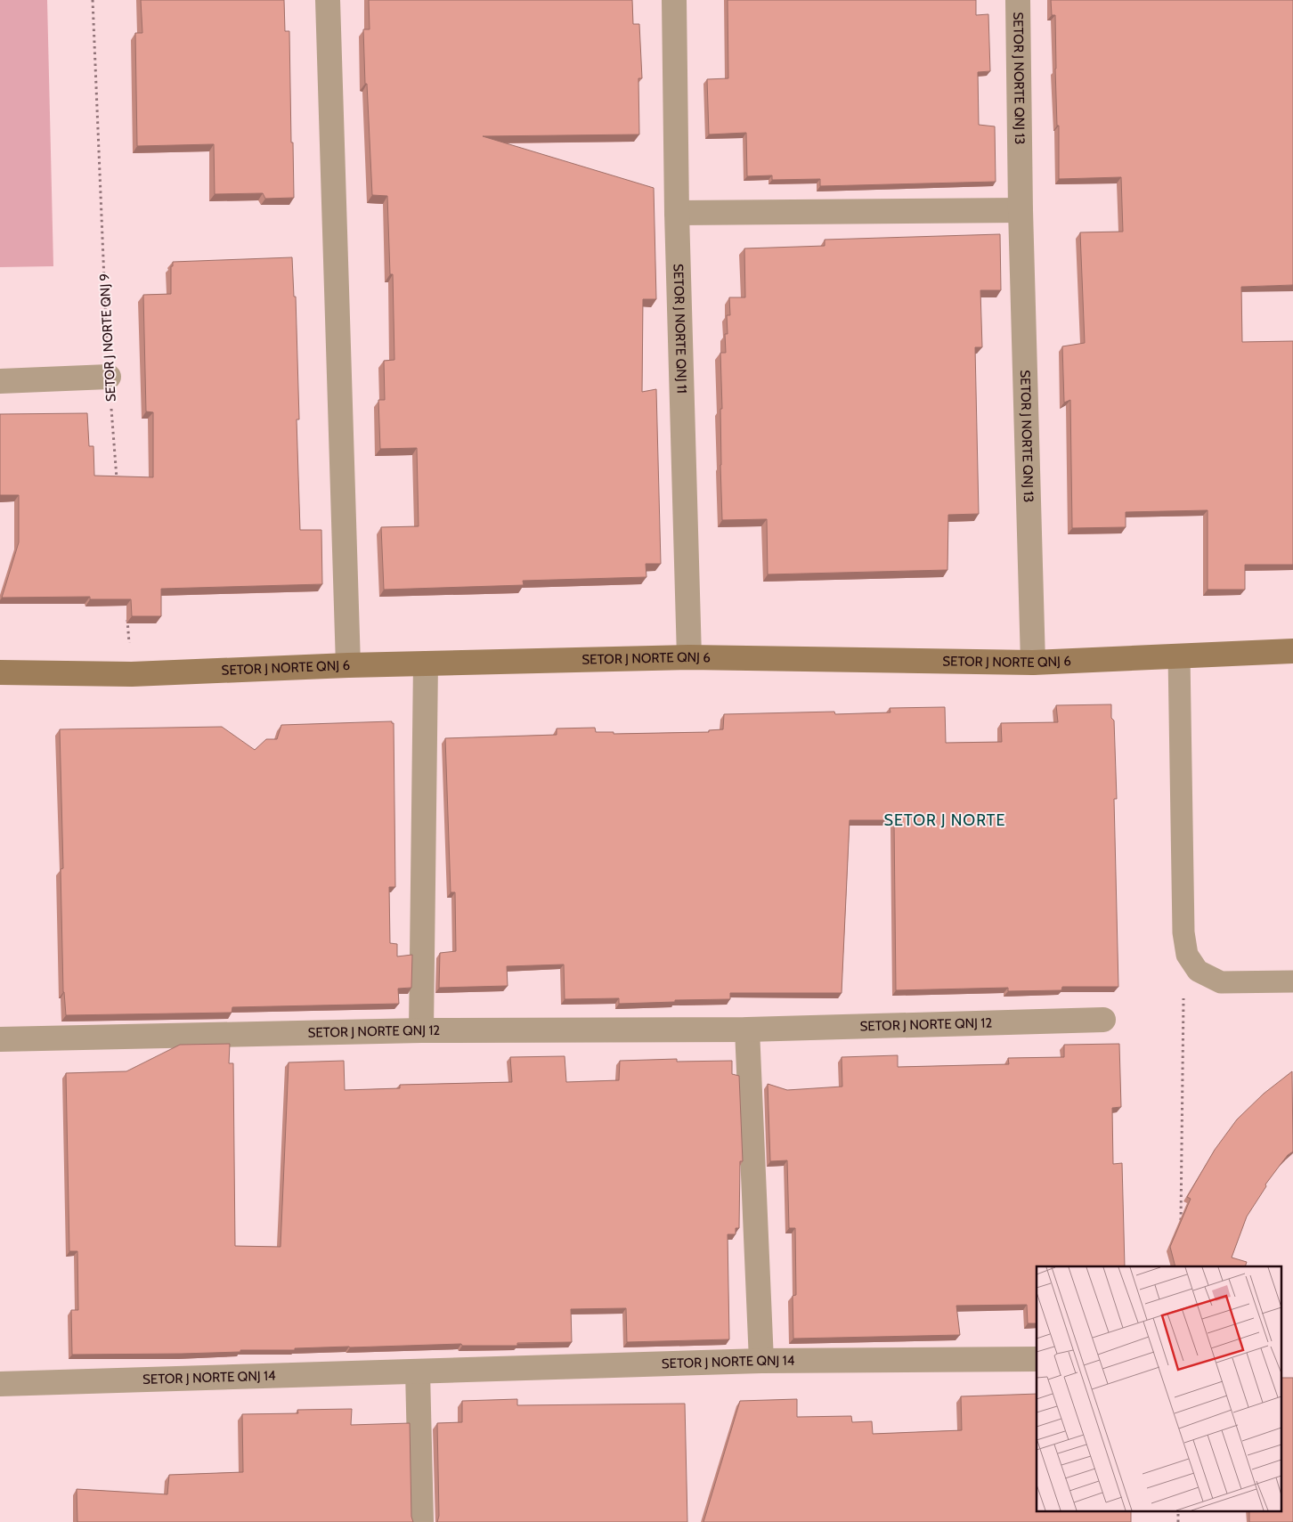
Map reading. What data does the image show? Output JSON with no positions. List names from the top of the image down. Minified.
{"streets":{"main road":["SETOR J NORTE QNJ 6"],"street":["SETOR J NORTE QNJ 13","SETOR J NORTE QNJ 11","SETOR J NORTE QNJ 12","SETOR J NORTE QNJ 14"],"path":["SETOR J NORTE QNJ 9"]},"crossings":[["SETOR J NORTE QNJ 13","SETOR J NORTE QNJ 6"],["SETOR J NORTE QNJ 11","SETOR J NORTE QNJ 6"]],"districts":["SETOR J NORTE"]}
